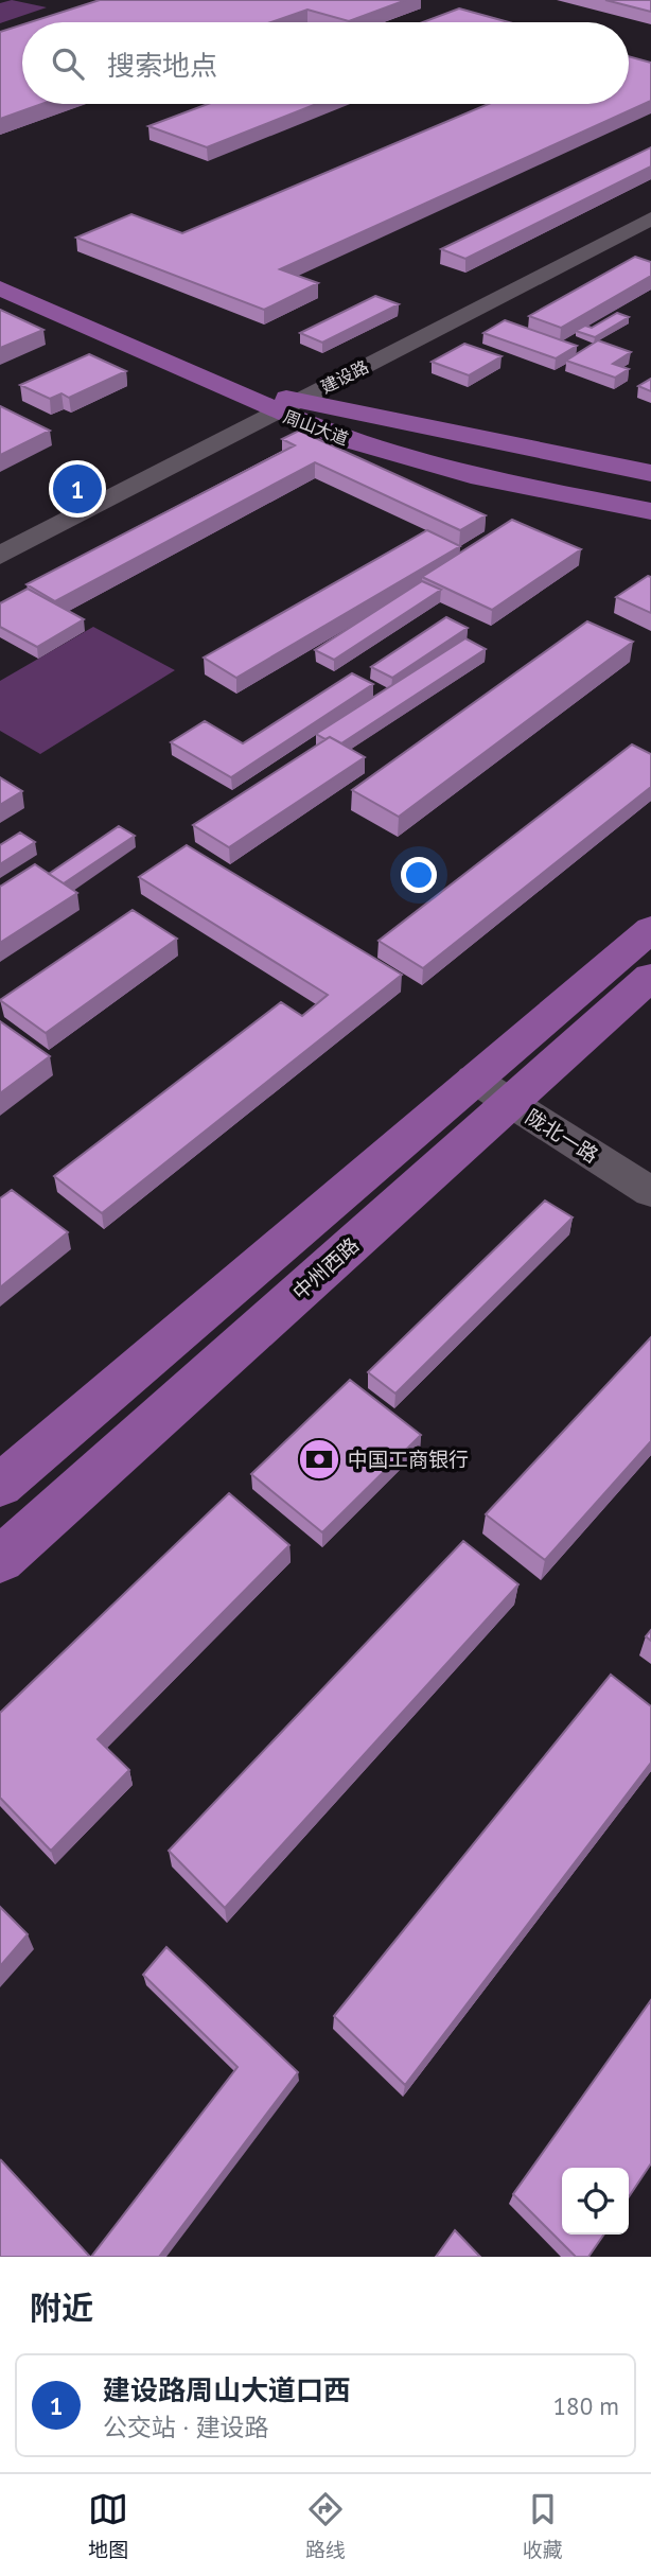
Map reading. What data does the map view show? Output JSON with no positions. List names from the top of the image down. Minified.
{"streets":{"main road":["周山大道","中州西路"],"street":["建设路","陇北一路"]},"crossings":[["建设路","周山大道"],["陇北一路","中州西路"]],"places":{"bank":["中国工商银行"]},"page":{"search":"搜索地点","pins":"1","heading":"附近","list":[{"mark":"1","name":"建设路周山大道口西","note":"公交站 · 建设路","value":"180 m"}],"nav":["地图","路线","收藏"]}}
